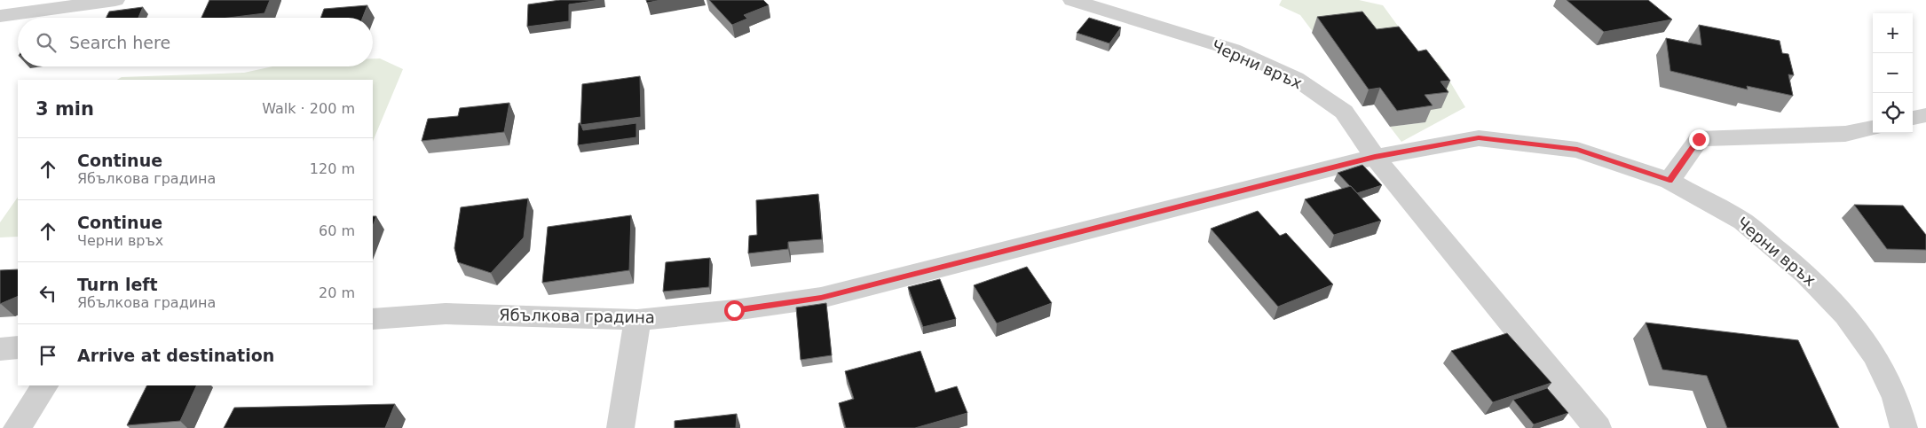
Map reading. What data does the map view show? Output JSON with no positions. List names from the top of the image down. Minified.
{"streets":{"street":["Черни връх","Ябълкова градина"]},"crossings":[["Черни връх","Ябълкова градина"]],"page":{"map_buttons":["+","−"],"search":"Search here","heading":["3 min","Walk · 200 m"],"list":[["Continue","Ябълкова градина","120 m"],["Continue","Черни връх","60 m"],["Turn left","Ябълкова градина","20 m"],"Arrive at destination"]}}
